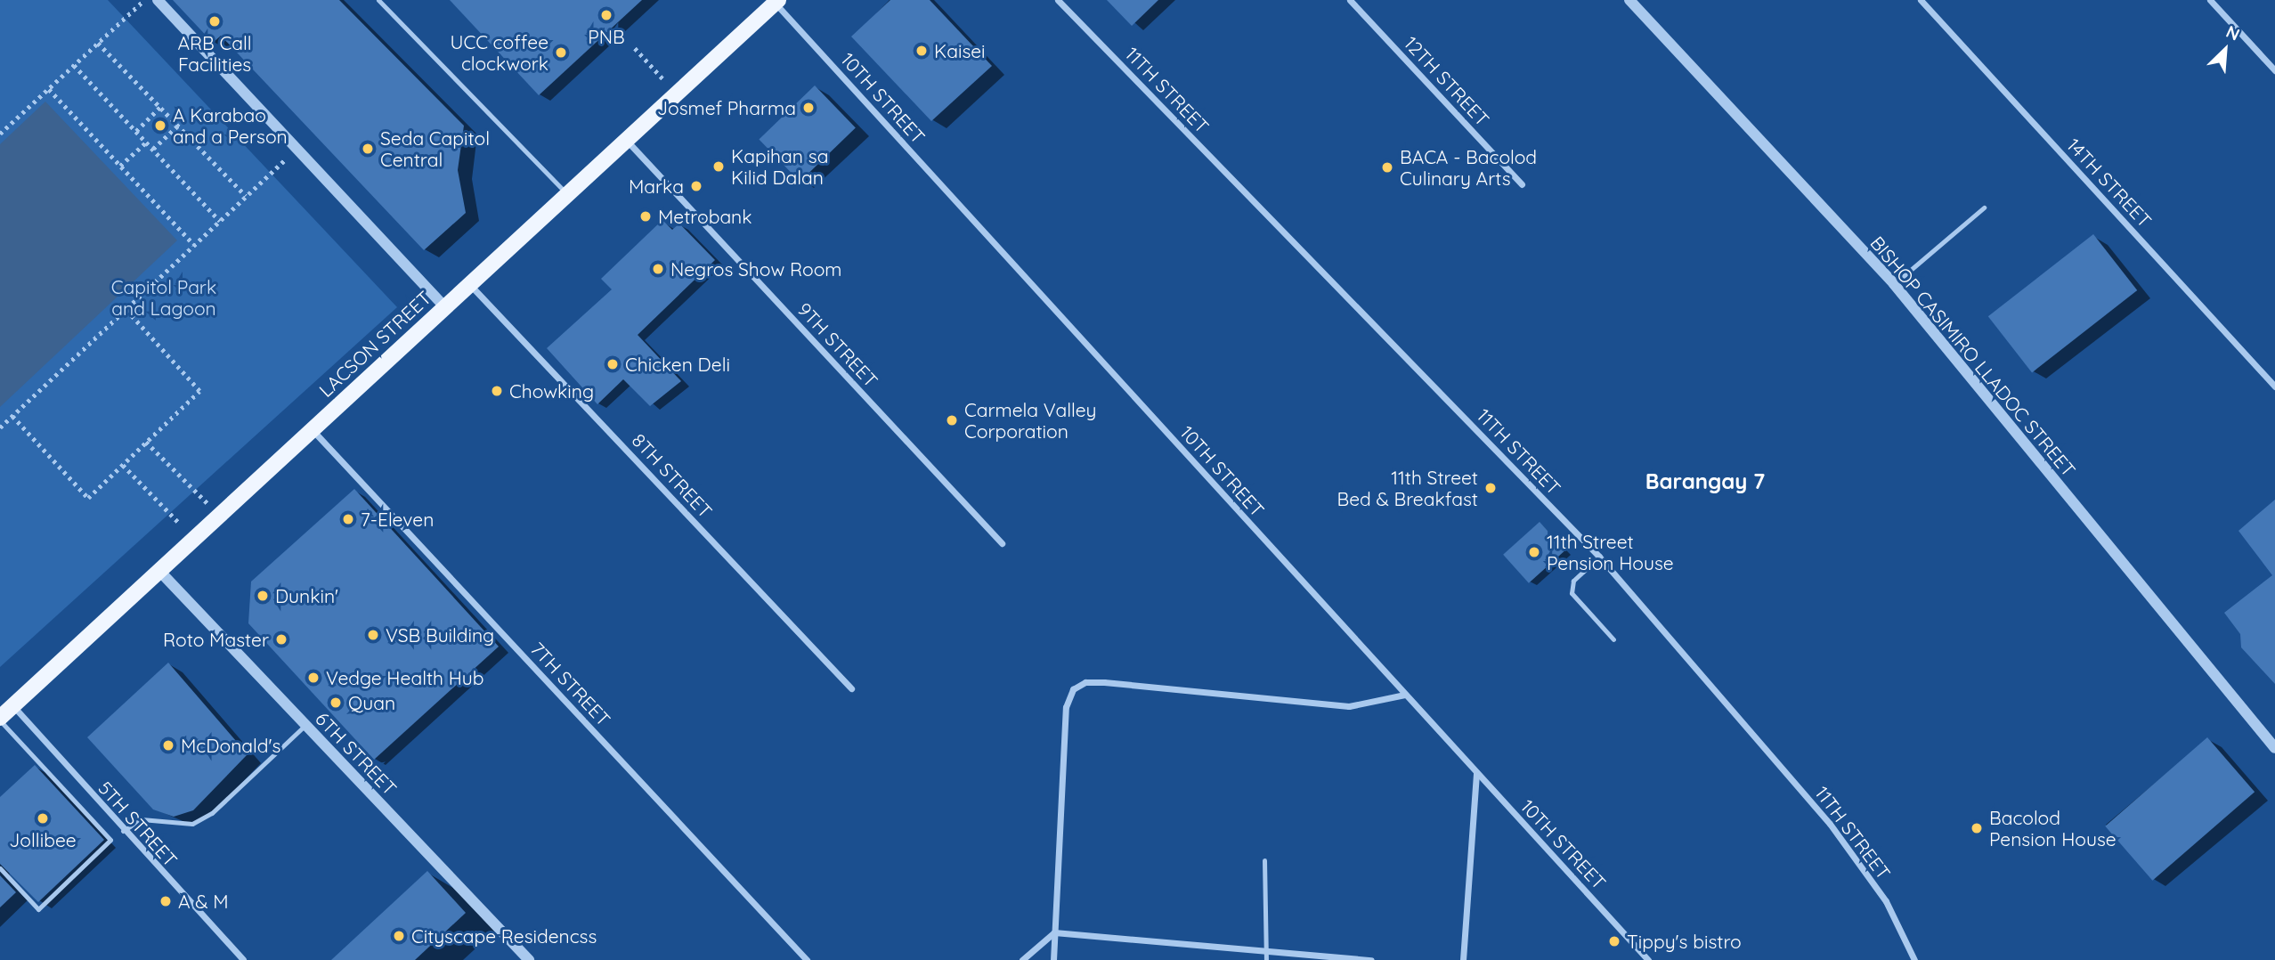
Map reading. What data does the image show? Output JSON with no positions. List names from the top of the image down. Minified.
{"streets":{"main road":["LACSON STREET"],"street":["12TH STREET","11TH STREET","10TH STREET","14TH STREET","9TH STREET","BISHOP CASIMIRO LLADOC STREET","8TH STREET","7TH STREET","6TH STREET","5TH STREET"]},"crossings":[["10TH STREET","LACSON STREET"],["LACSON STREET","9TH STREET"],["LACSON STREET","8TH STREET"],["LACSON STREET","7TH STREET"],["LACSON STREET","6TH STREET"],["LACSON STREET","5TH STREET"]],"districts":["Barangay 7"],"parks":["Capitol Park and Lagoon"],"places":["PNB","ARB Call Facilities","Kaisei","UCC coffee clockwork","Josmef Pharma","A Karabao and a Person","Seda Capitol Central","Kapihan sa Kilid Dalan","BACA - Bacolod Culinary Arts","Marka","Metrobank","Negros Show Room","Chicken Deli","Chowking","Carmela Valley Corporation","11th Street Bed & Breakfast","7-Eleven","11th Street Pension House","Dunkin'","VSB Building","Roto Master","Vedge Health Hub","Quan","McDonald's","Jollibee","Bacolod Pension House","A & M","Cityscape Residencss","Tippy's bistro"],"north":"top right"}
